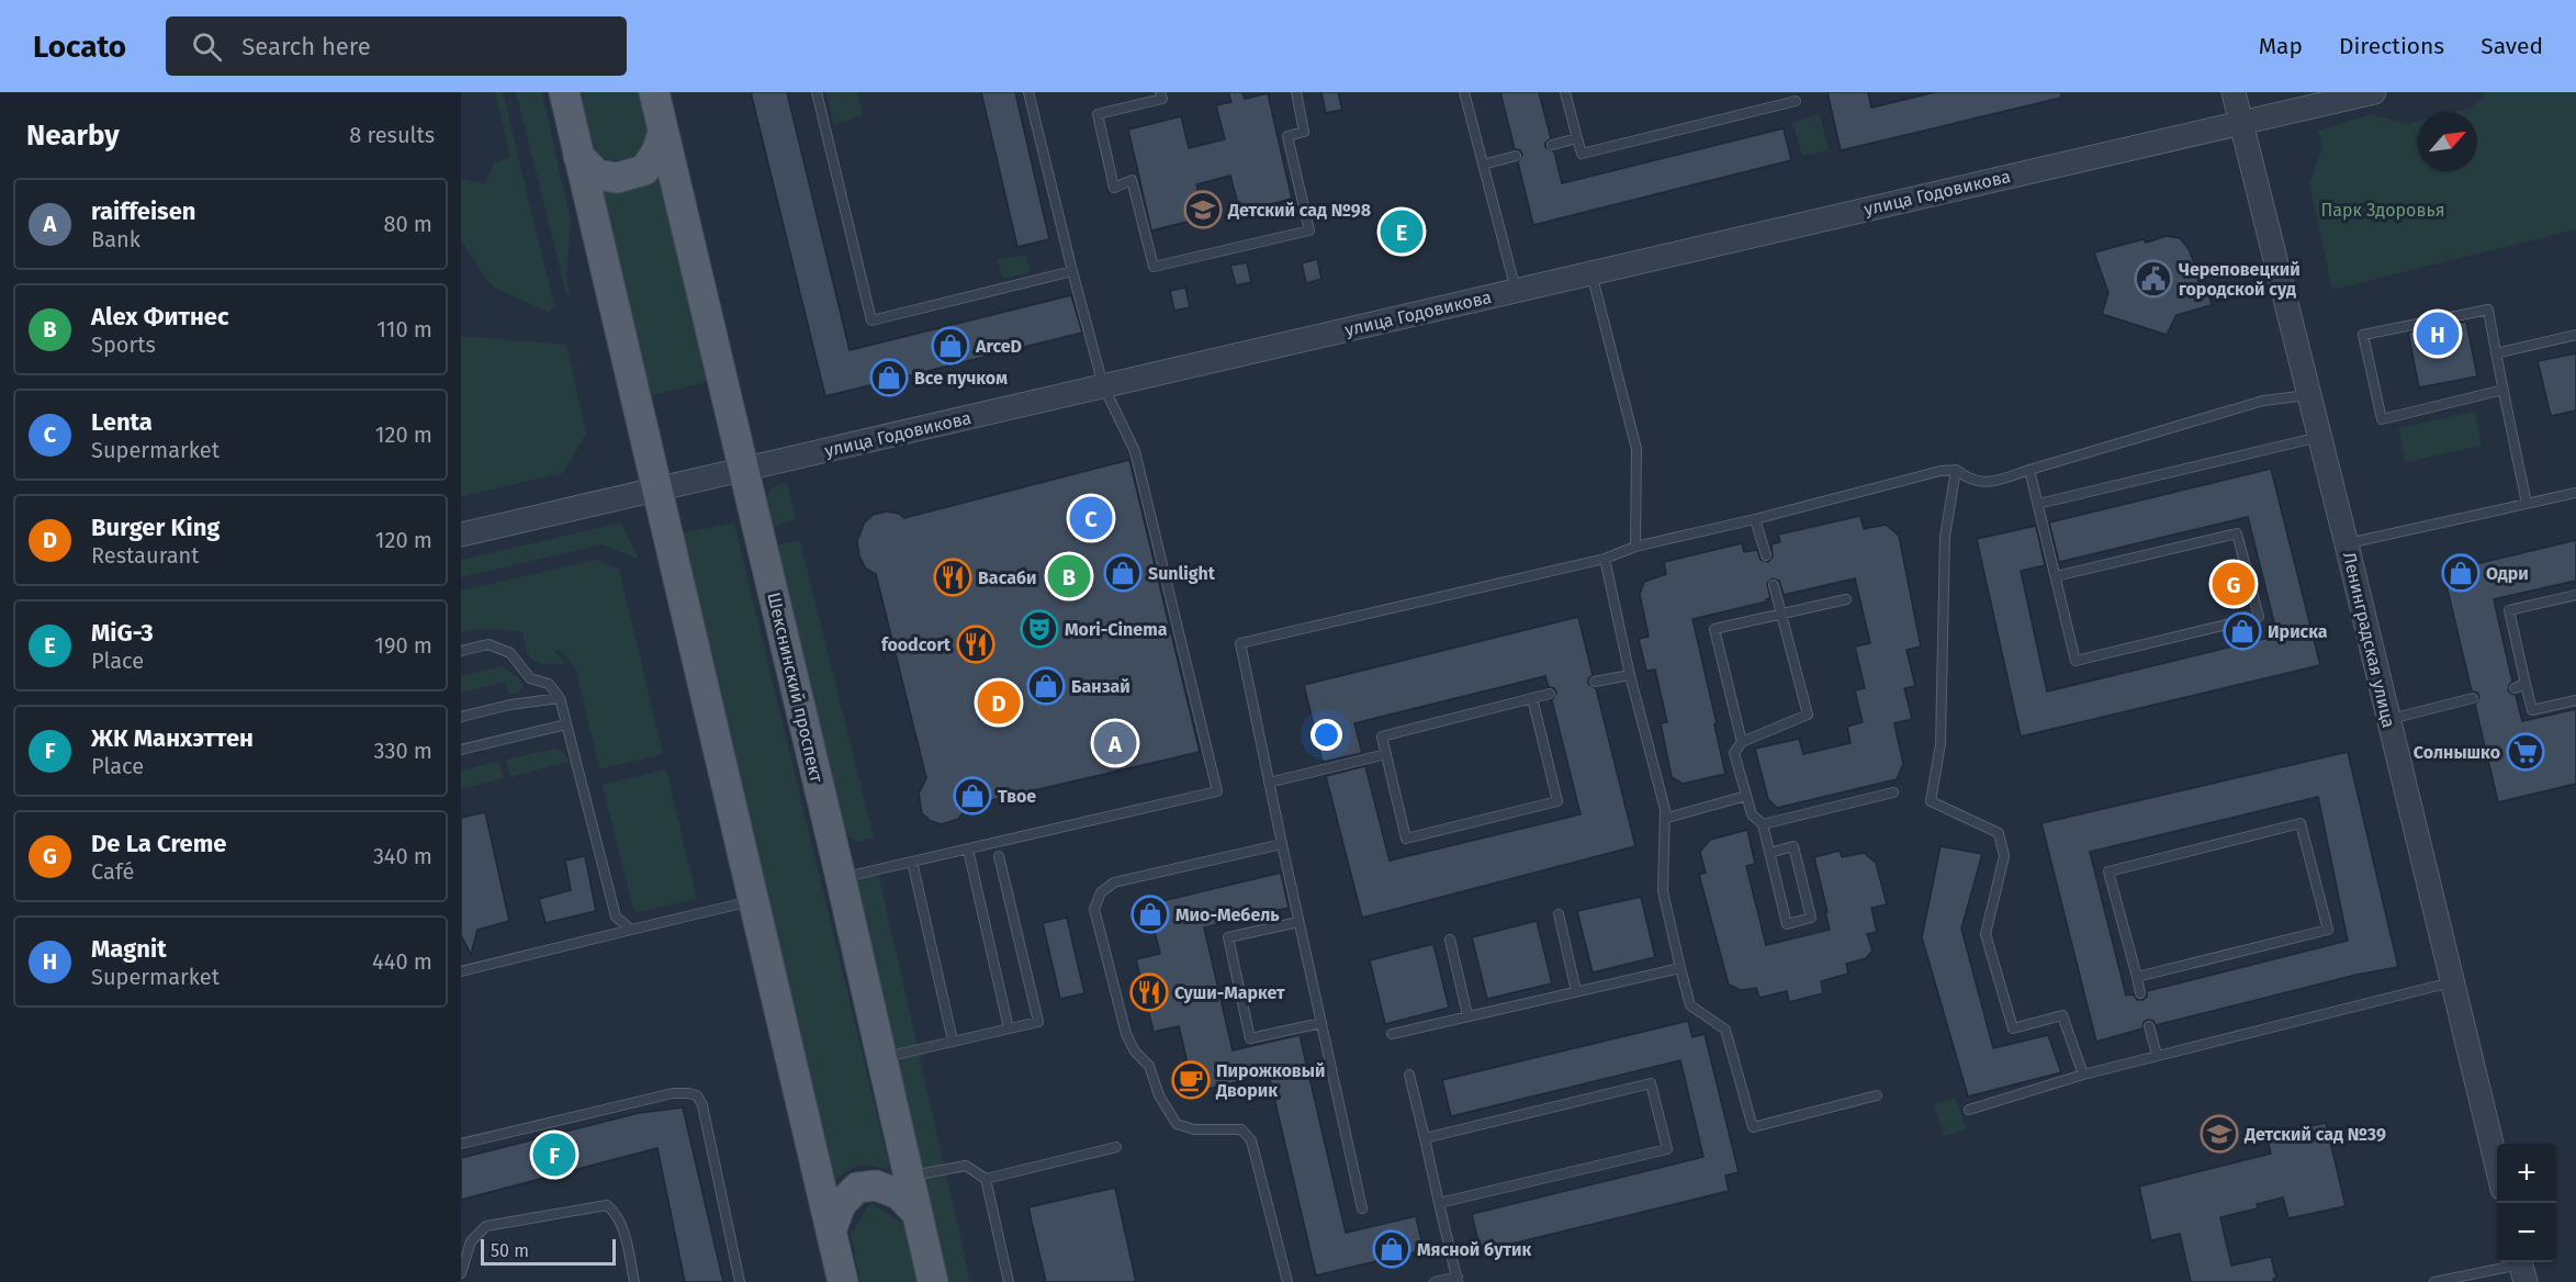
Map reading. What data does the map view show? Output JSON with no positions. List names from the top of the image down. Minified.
{"streets":{"main road":["Шекснинский проспект"],"street":["улица Годовикова","Ленинградская улица"]},"crossings":[["улица Годовикова","Ленинградская улица"],["улица Годовикова","Шекснинский проспект"]],"parks":["Парк Здоровья"],"places":{"school or university":["Детский сад №98","Детский сад №39"],"public building":["Череповецкий городской суд"],"shop":["ArceD","Все пучком","Sunlight","Одри","Ириска","Банзай","Твое","Мио-Мебель","Мясной бутик"],"restaurant":["Васаби","foodcort","Суши-Маркет"],"theatre":["Mori-Cinema"],"supermarket":["Солнышко"],"cafe":["Пирожковый Дворик"]},"scale_bar":"50 m","north":"top right","page":{"header":"Locato","search":"Search here","nav":["Map","Directions","Saved"],"heading":["Nearby","8 results"],"list":[{"mark":"A","name":"raiffeisen","note":"Bank","value":"80 m"},{"mark":"B","name":"Alex Фитнес","note":"Sports","value":"110 m"},{"mark":"C","name":"Lenta","note":"Supermarket","value":"120 m"},{"mark":"D","name":"Burger King","note":"Restaurant","value":"120 m"},{"mark":"E","name":"MiG-3","note":"Place","value":"190 m"},{"mark":"F","name":"ЖК Манхэттен","note":"Place","value":"330 m"},{"mark":"G","name":"De La Creme","note":"Café","value":"340 m"},{"mark":"H","name":"Magnit","note":"Supermarket","value":"440 m"}],"pins":["E","H","C","B","G","D","A","F"],"map_buttons":["+","−"],"scale":"50 m"}}
